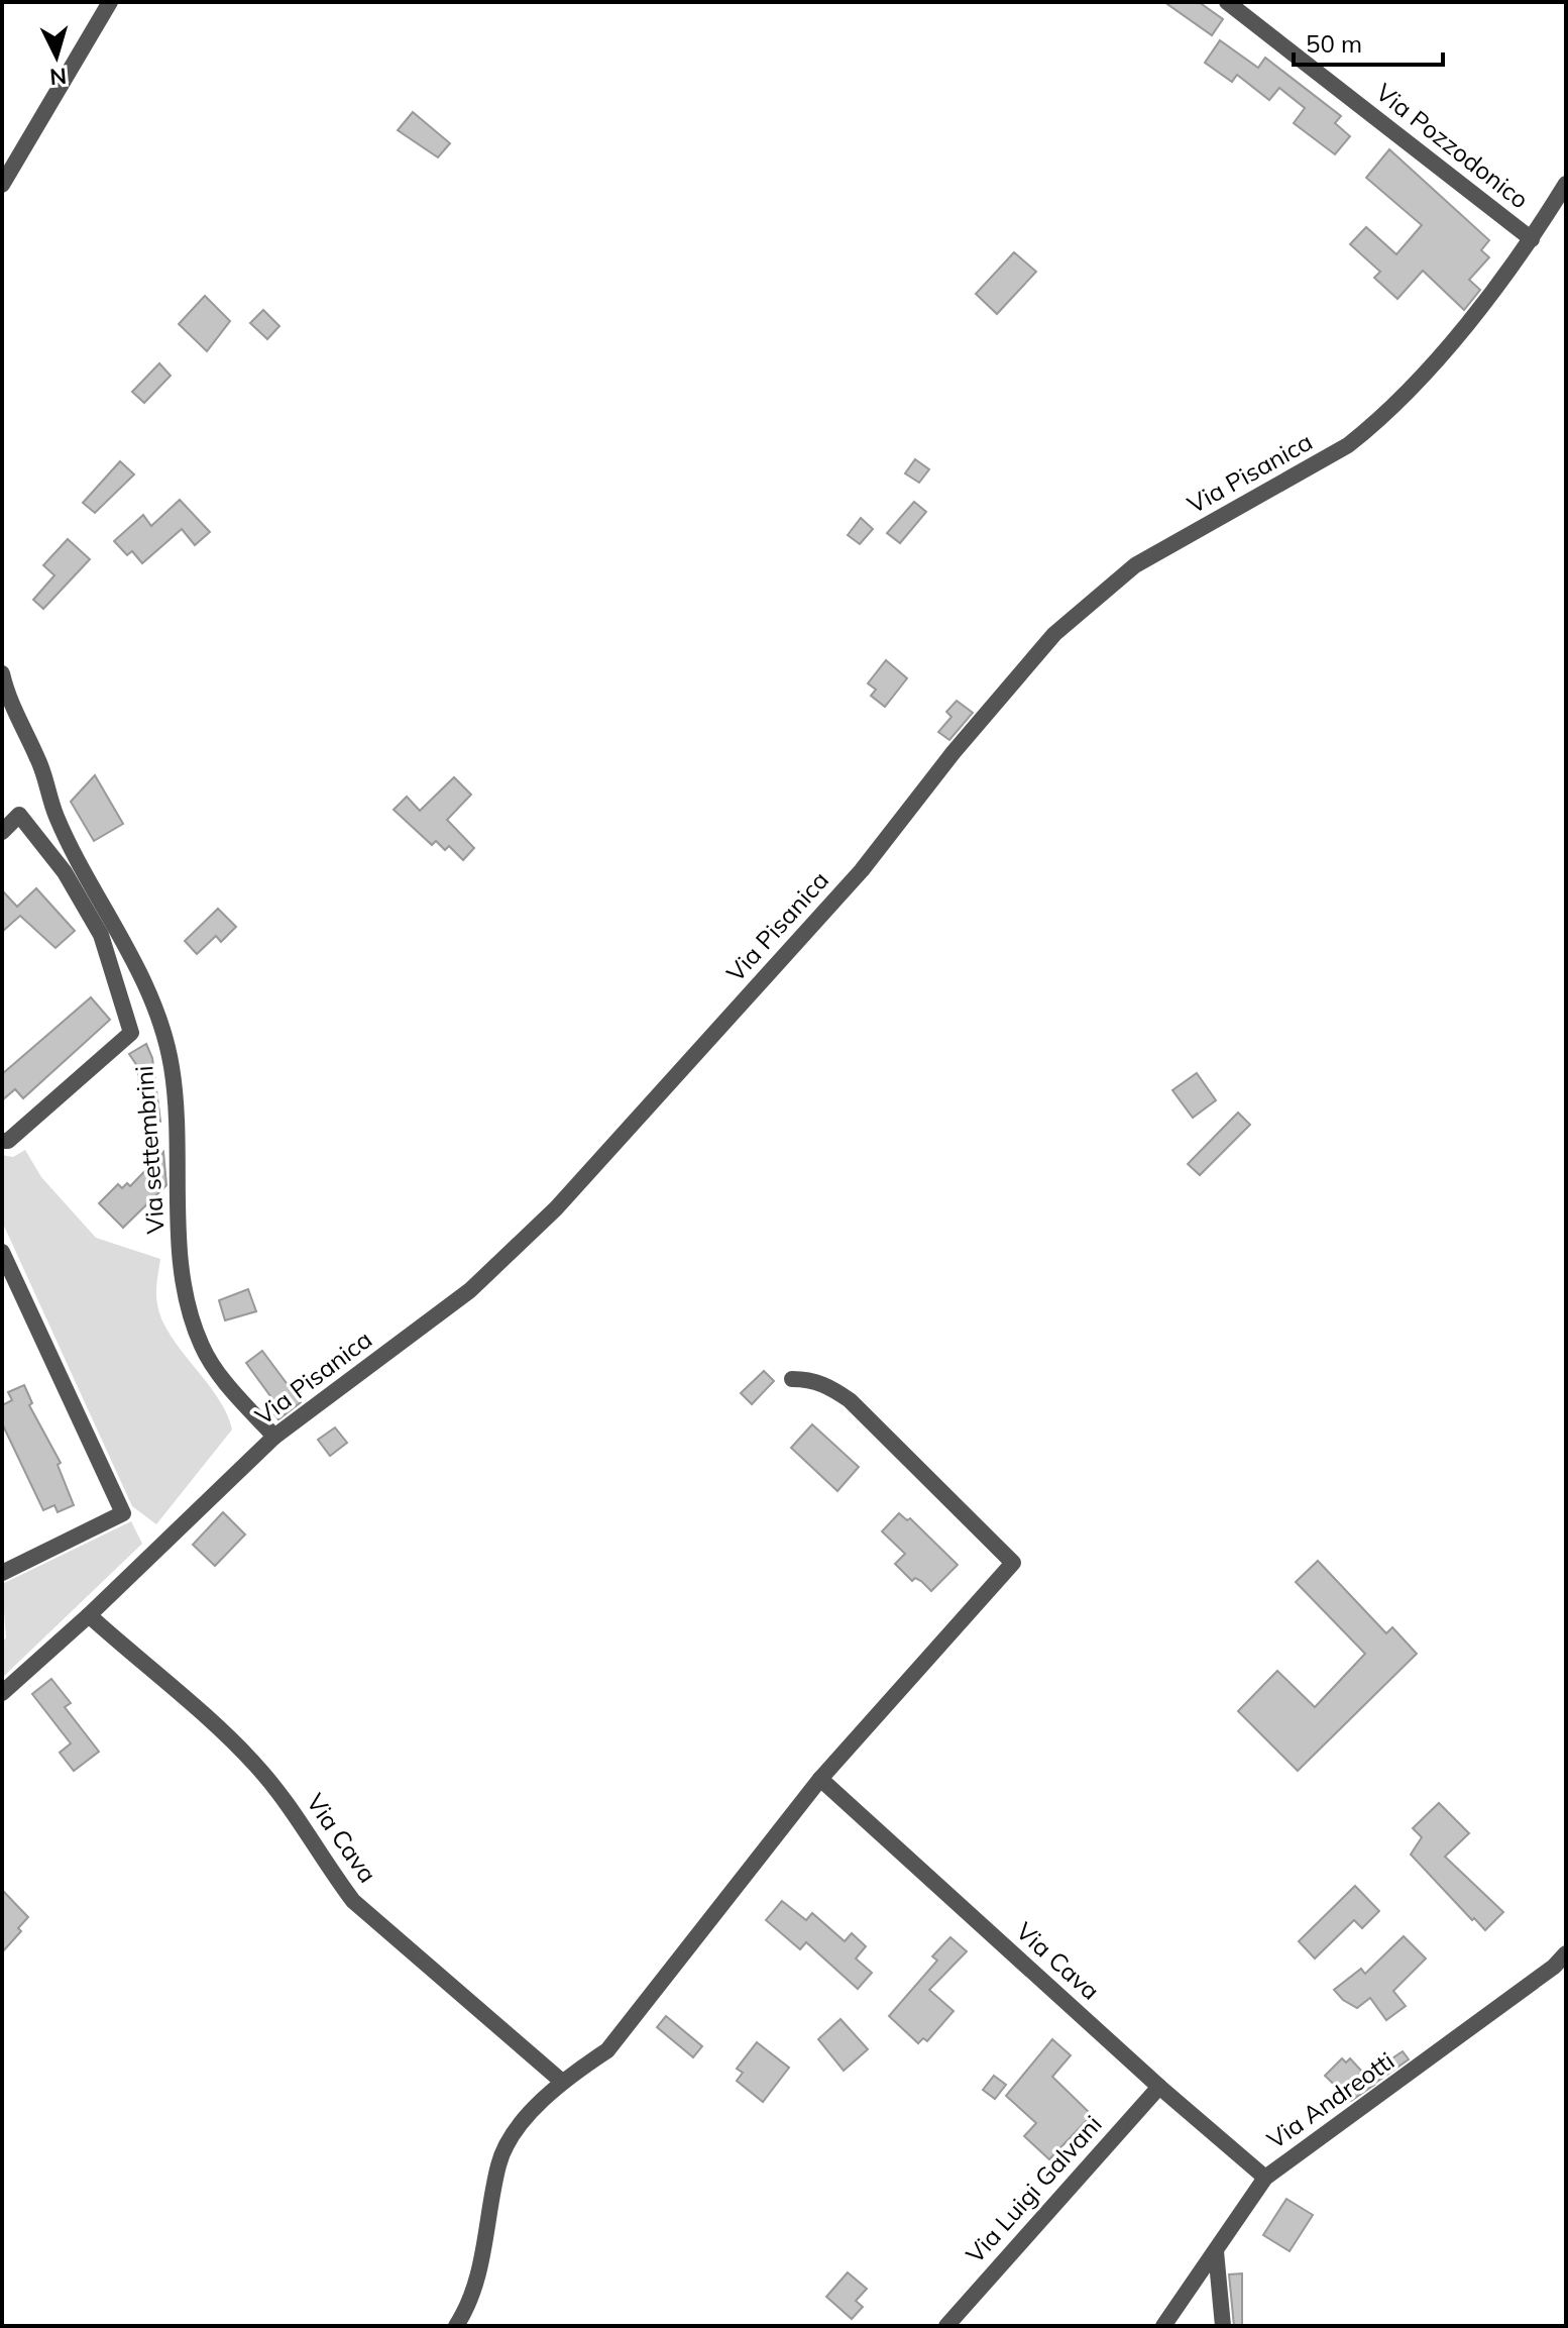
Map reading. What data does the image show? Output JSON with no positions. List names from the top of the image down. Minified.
{"streets":{"street":["Via Pozzodonico","Via Pisanica","Via settembrini","Via Cava","Via Andreotti","Via Luigi Galvani"]},"crossings":[["Via Pozzodonico","Via Pisanica"],["Via Pisanica","Via settembrini"],["Via Pisanica","Via Cava"],["Via Cava","Via Andreotti"],["Via Cava","Via Luigi Galvani"]],"scale_bar":"50 m","north":"bottom"}
